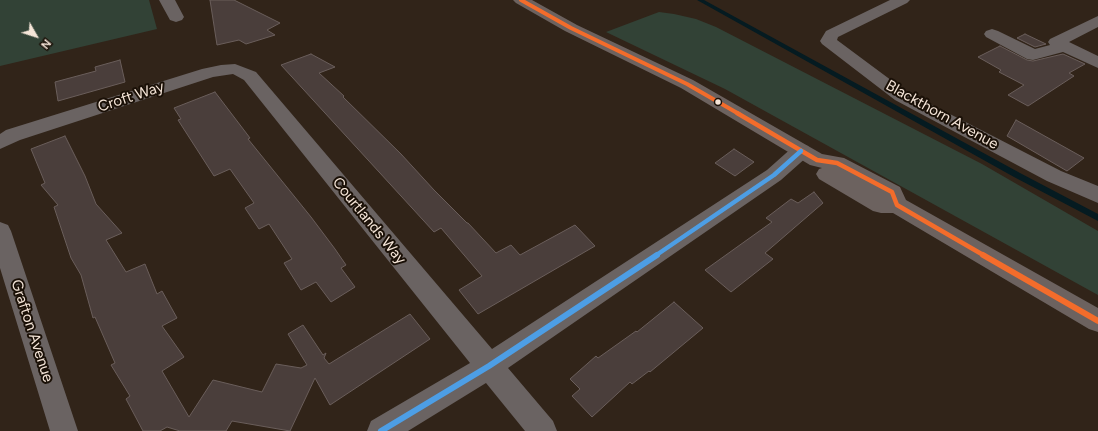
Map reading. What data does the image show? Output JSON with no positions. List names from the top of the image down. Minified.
{"streets":{"street":["Croft Way","Blackthorn Avenue","Courtlands Way","Grafton Avenue"]},"crossings":[["Croft Way","Courtlands Way"]],"north":"bottom right"}
